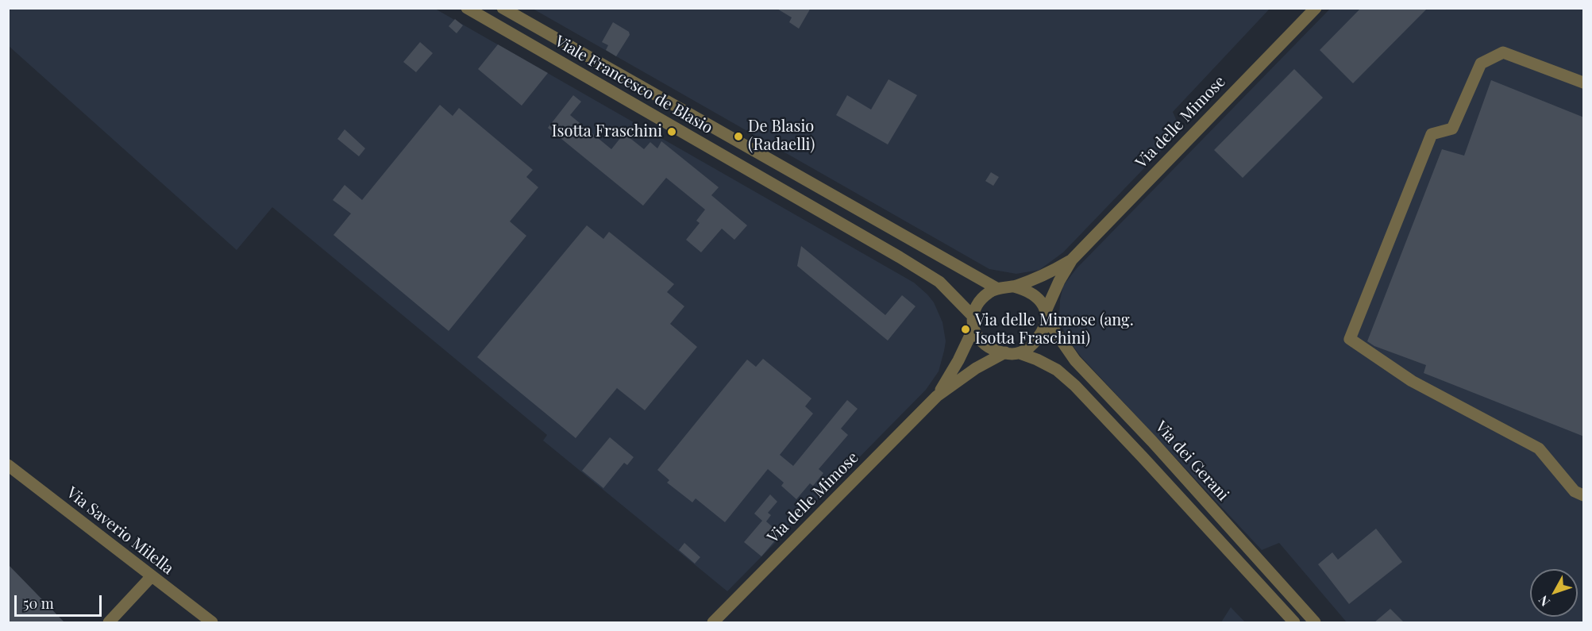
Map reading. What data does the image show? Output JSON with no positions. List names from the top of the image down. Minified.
{"streets":{"street":["Viale Francesco de Blasio","Via delle Mimose","Via dei Gerani","Via Saverio Milella"]},"crossings":[["Viale Francesco de Blasio","Via delle Mimose"],["Viale Francesco de Blasio","Via dei Gerani"],["Via delle Mimose","Via dei Gerani"]],"places":["Isotta Fraschini","De Blasio (Radaelli)","Via delle Mimose (ang. Isotta Fraschini)"],"scale_bar":"50 m","north":"bottom left"}
